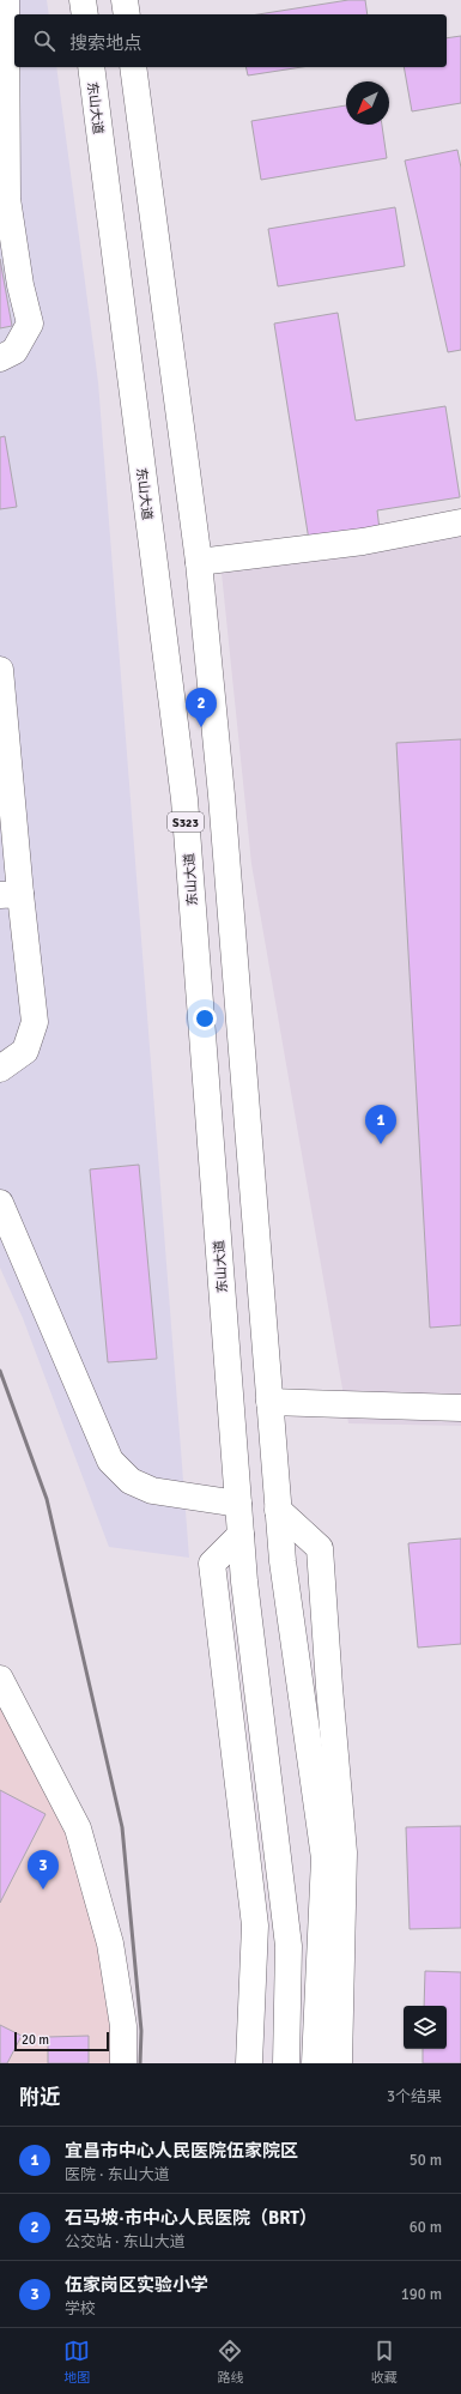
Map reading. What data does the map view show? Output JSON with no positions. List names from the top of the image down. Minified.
{"streets":{"main road":["东山大道","S323"]},"scale_bar":"20 m","north":"bottom left","page":{"search":"搜索地点","pins":["2","1","3"],"scale":"20 m","heading":["附近","3个结果"],"list":[{"mark":"1","name":"宜昌市中心人民医院伍家院区","note":"医院 · 东山大道","value":"50 m"},{"mark":"2","name":"石马坡·市中心人民医院（BRT）","note":"公交站 · 东山大道","value":"60 m"},{"mark":"3","name":"伍家岗区实验小学","note":"学校","value":"190 m"}],"nav":["地图","路线","收藏"]}}
